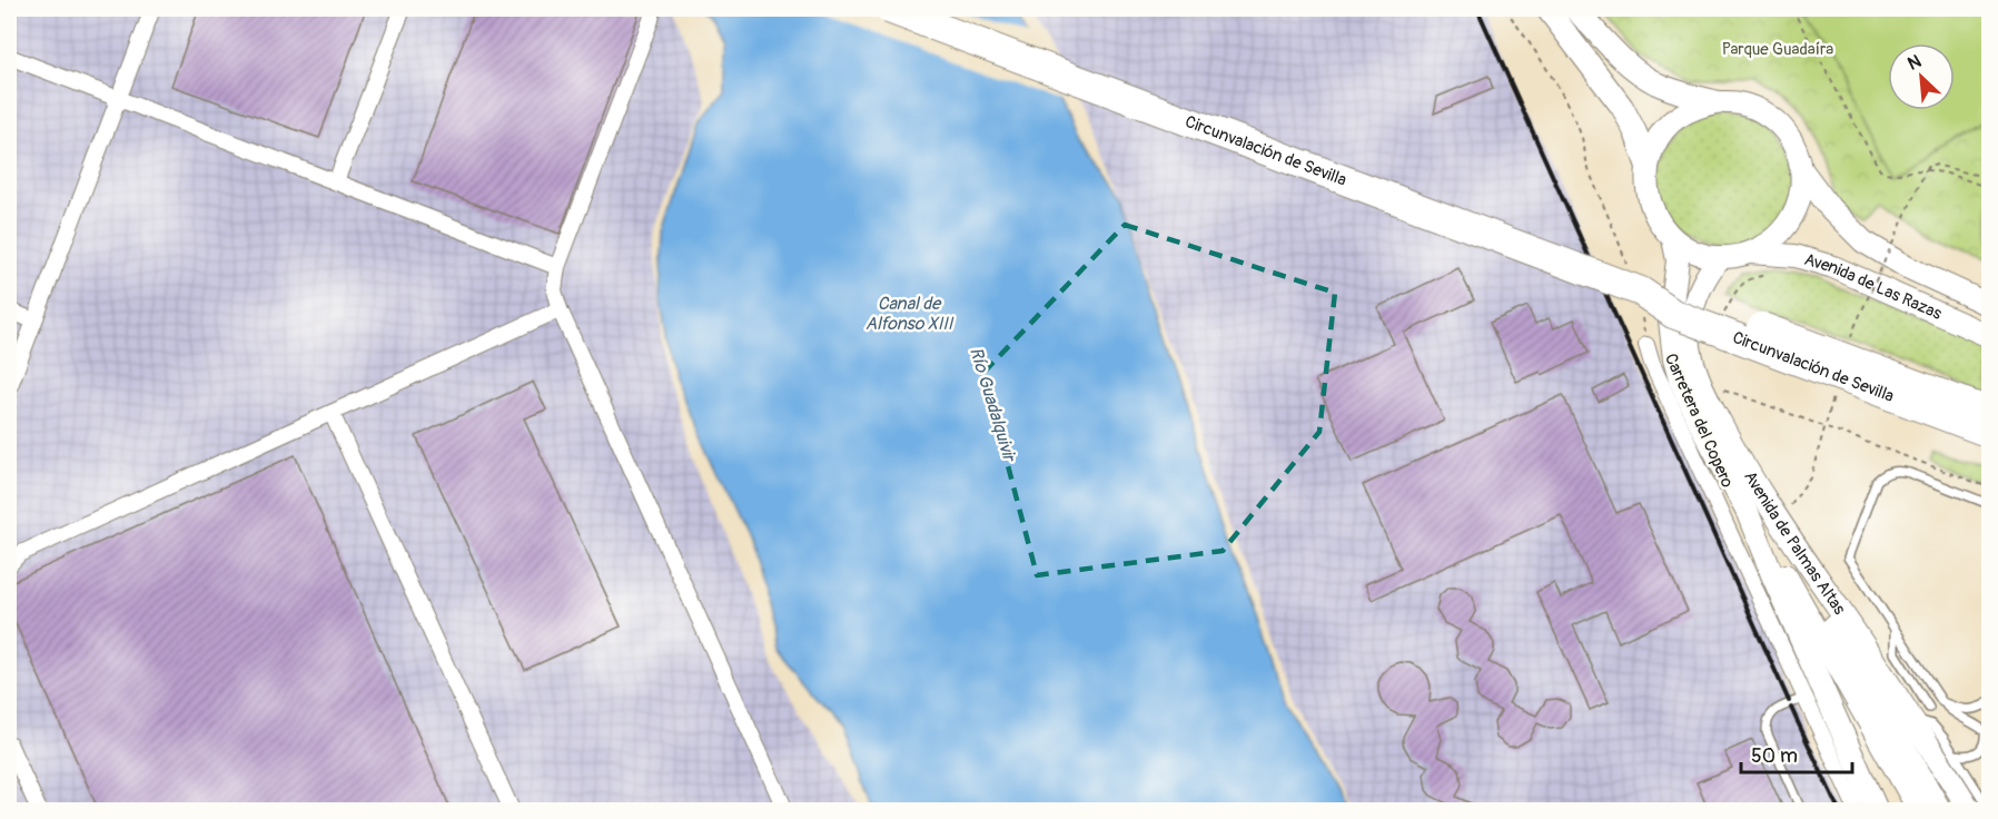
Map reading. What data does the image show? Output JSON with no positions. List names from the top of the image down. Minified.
{"streets":{"highway":["Circunvalación de Sevilla"],"main road":["Avenida de Las Razas","Avenida de Palmas Altas"],"street":["Carretera del Copero"]},"crossings":[["Circunvalación de Sevilla","Carretera del Copero"],["Avenida de Las Razas","Avenida de Palmas Altas"]],"water":["Canal de Alfonso XIII","Río Guadalquivir"],"parks":["Parque Guadaíra"],"scale_bar":"50 m","north":"top left"}
